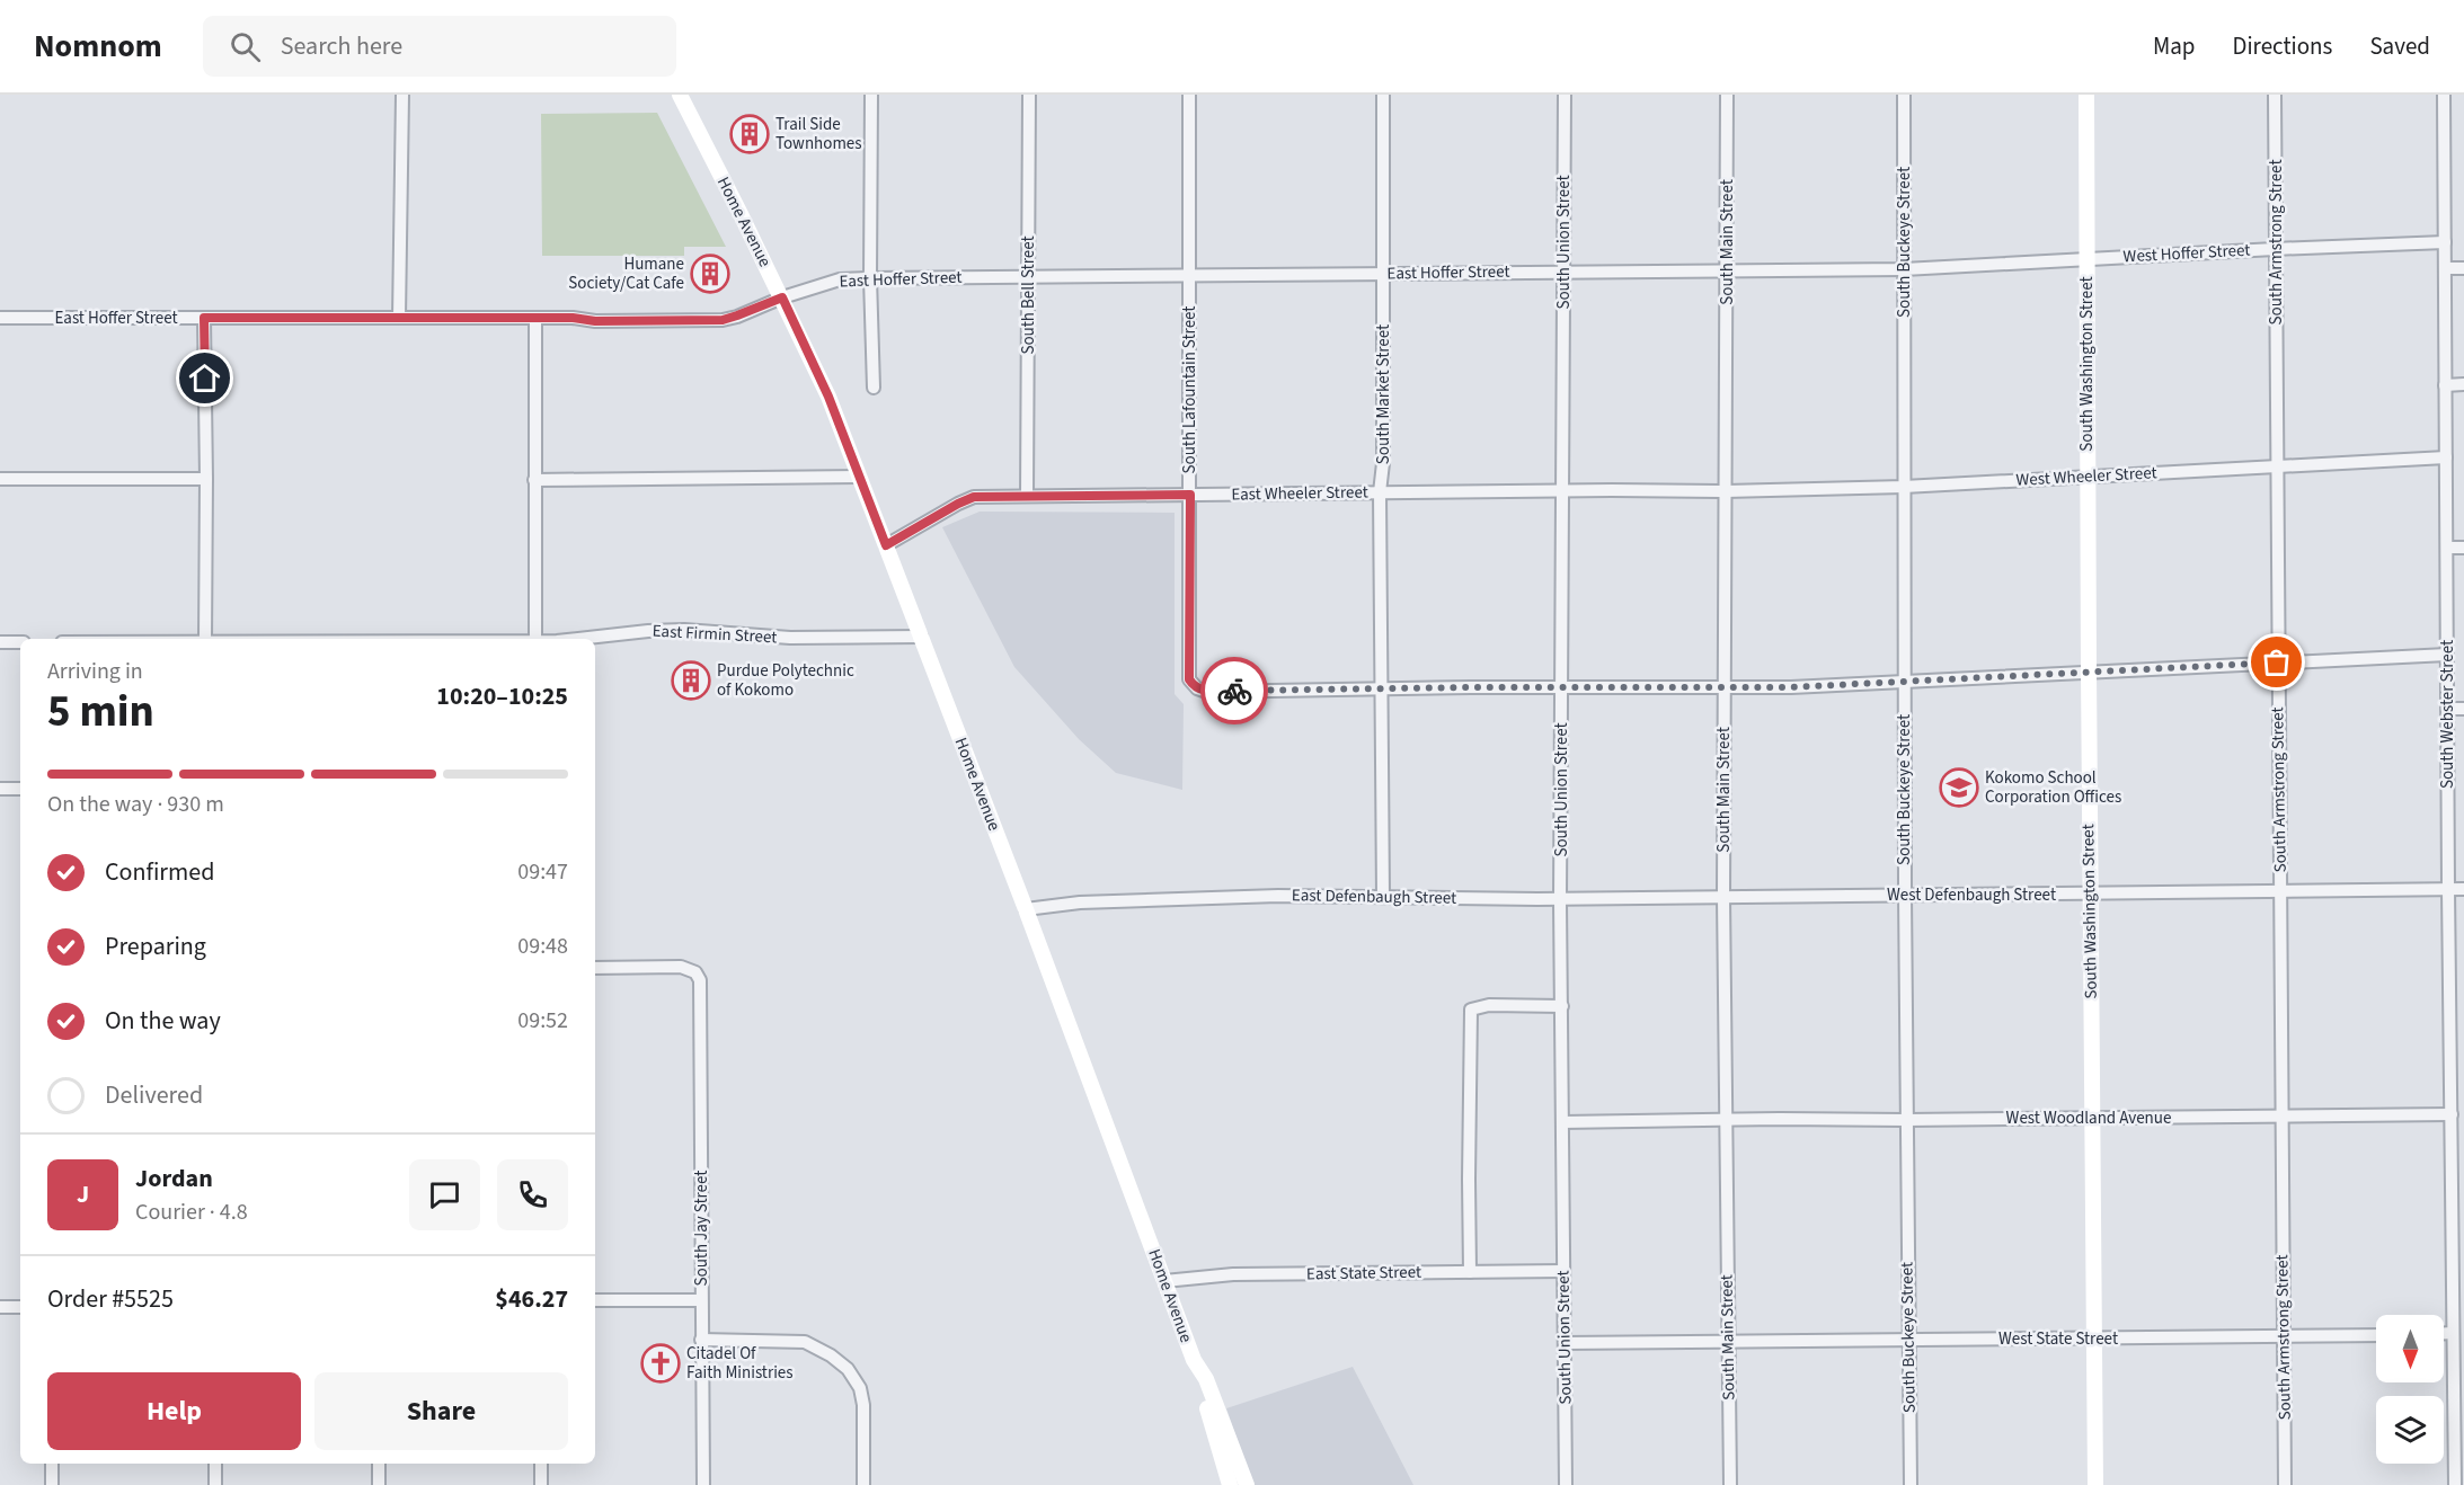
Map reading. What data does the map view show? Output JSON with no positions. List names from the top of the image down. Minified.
{"streets":{"main road":["Home Avenue","South Washington Street"],"street":["South Union Street","South Main Street","South Buckeye Street","South Armstrong Street","West Hoffer Street","East Hoffer Street","South Bell Street","South Lafountain Street","South Market Street","West Wheeler Street","East Wheeler Street","East Firmin Street","South Webster Street","West Defenbaugh Street","East Defenbaugh Street","West Woodland Avenue","South Jay Street","East State Street","West State Street"]},"crossings":[["Home Avenue","East Hoffer Street"],["Home Avenue","East Wheeler Street"],["Home Avenue","East Firmin Street"],["Home Avenue","East Defenbaugh Street"],["Home Avenue","East State Street"],["South Union Street","East Hoffer Street"],["South Union Street","East Wheeler Street"],["South Union Street","East Defenbaugh Street"],["South Union Street","West Woodland Avenue"],["South Union Street","East State Street"],["South Main Street","West Hoffer Street"],["South Main Street","East Hoffer Street"],["South Main Street","West Wheeler Street"],["South Main Street","East Wheeler Street"],["South Main Street","West Defenbaugh Street"],["South Main Street","East Defenbaugh Street"],["South Main Street","West Woodland Avenue"],["South Main Street","West State Street"],["South Buckeye Street","West Hoffer Street"],["South Buckeye Street","West Wheeler Street"],["South Buckeye Street","West Defenbaugh Street"],["South Buckeye Street","West Woodland Avenue"],["South Buckeye Street","West State Street"],["South Armstrong Street","West Hoffer Street"],["South Armstrong Street","West Wheeler Street"],["South Armstrong Street","West Defenbaugh Street"],["South Armstrong Street","West Woodland Avenue"],["South Armstrong Street","West State Street"],["West Hoffer Street","East Hoffer Street"],["West Hoffer Street","South Washington Street"],["West Hoffer Street","South Webster Street"],["East Hoffer Street","South Bell Street"],["East Hoffer Street","South Lafountain Street"],["East Hoffer Street","South Market Street"],["South Bell Street","East Wheeler Street"],["South Washington Street","West Wheeler Street"],["South Washington Street","West Defenbaugh Street"],["South Washington Street","West Woodland Avenue"],["South Washington Street","West State Street"],["South Lafountain Street","South Market Street"],["South Lafountain Street","East Wheeler Street"],["South Market Street","East Wheeler Street"],["South Market Street","East Defenbaugh Street"],["West Wheeler Street","East Wheeler Street"],["West Wheeler Street","South Webster Street"],["South Webster Street","West Defenbaugh Street"],["South Webster Street","West Woodland Avenue"],["West Defenbaugh Street","East Defenbaugh Street"]],"places":{"building":["Trail Side Townhomes","Humane Society/Cat Cafe","Purdue Polytechnic of Kokomo"],"school or university":["Kokomo School Corporation Offices"],"church":["Citadel Of Faith Ministries"]},"north":"bottom","page":{"header":"Nomnom","search":"Search here","nav":["Map","Directions","Saved"],"heading":["5 min","Arriving in","10:20–10:25"],"panel":["Jordan","Courier · 4.8","Order #5525","$46.27"],"bar":"On the way · 930 m","list":[["Confirmed","09:47"],["Preparing","09:48"],["On the way","09:52"],"Delivered"],"round":"J","buttons":["Help","Share"]}}
